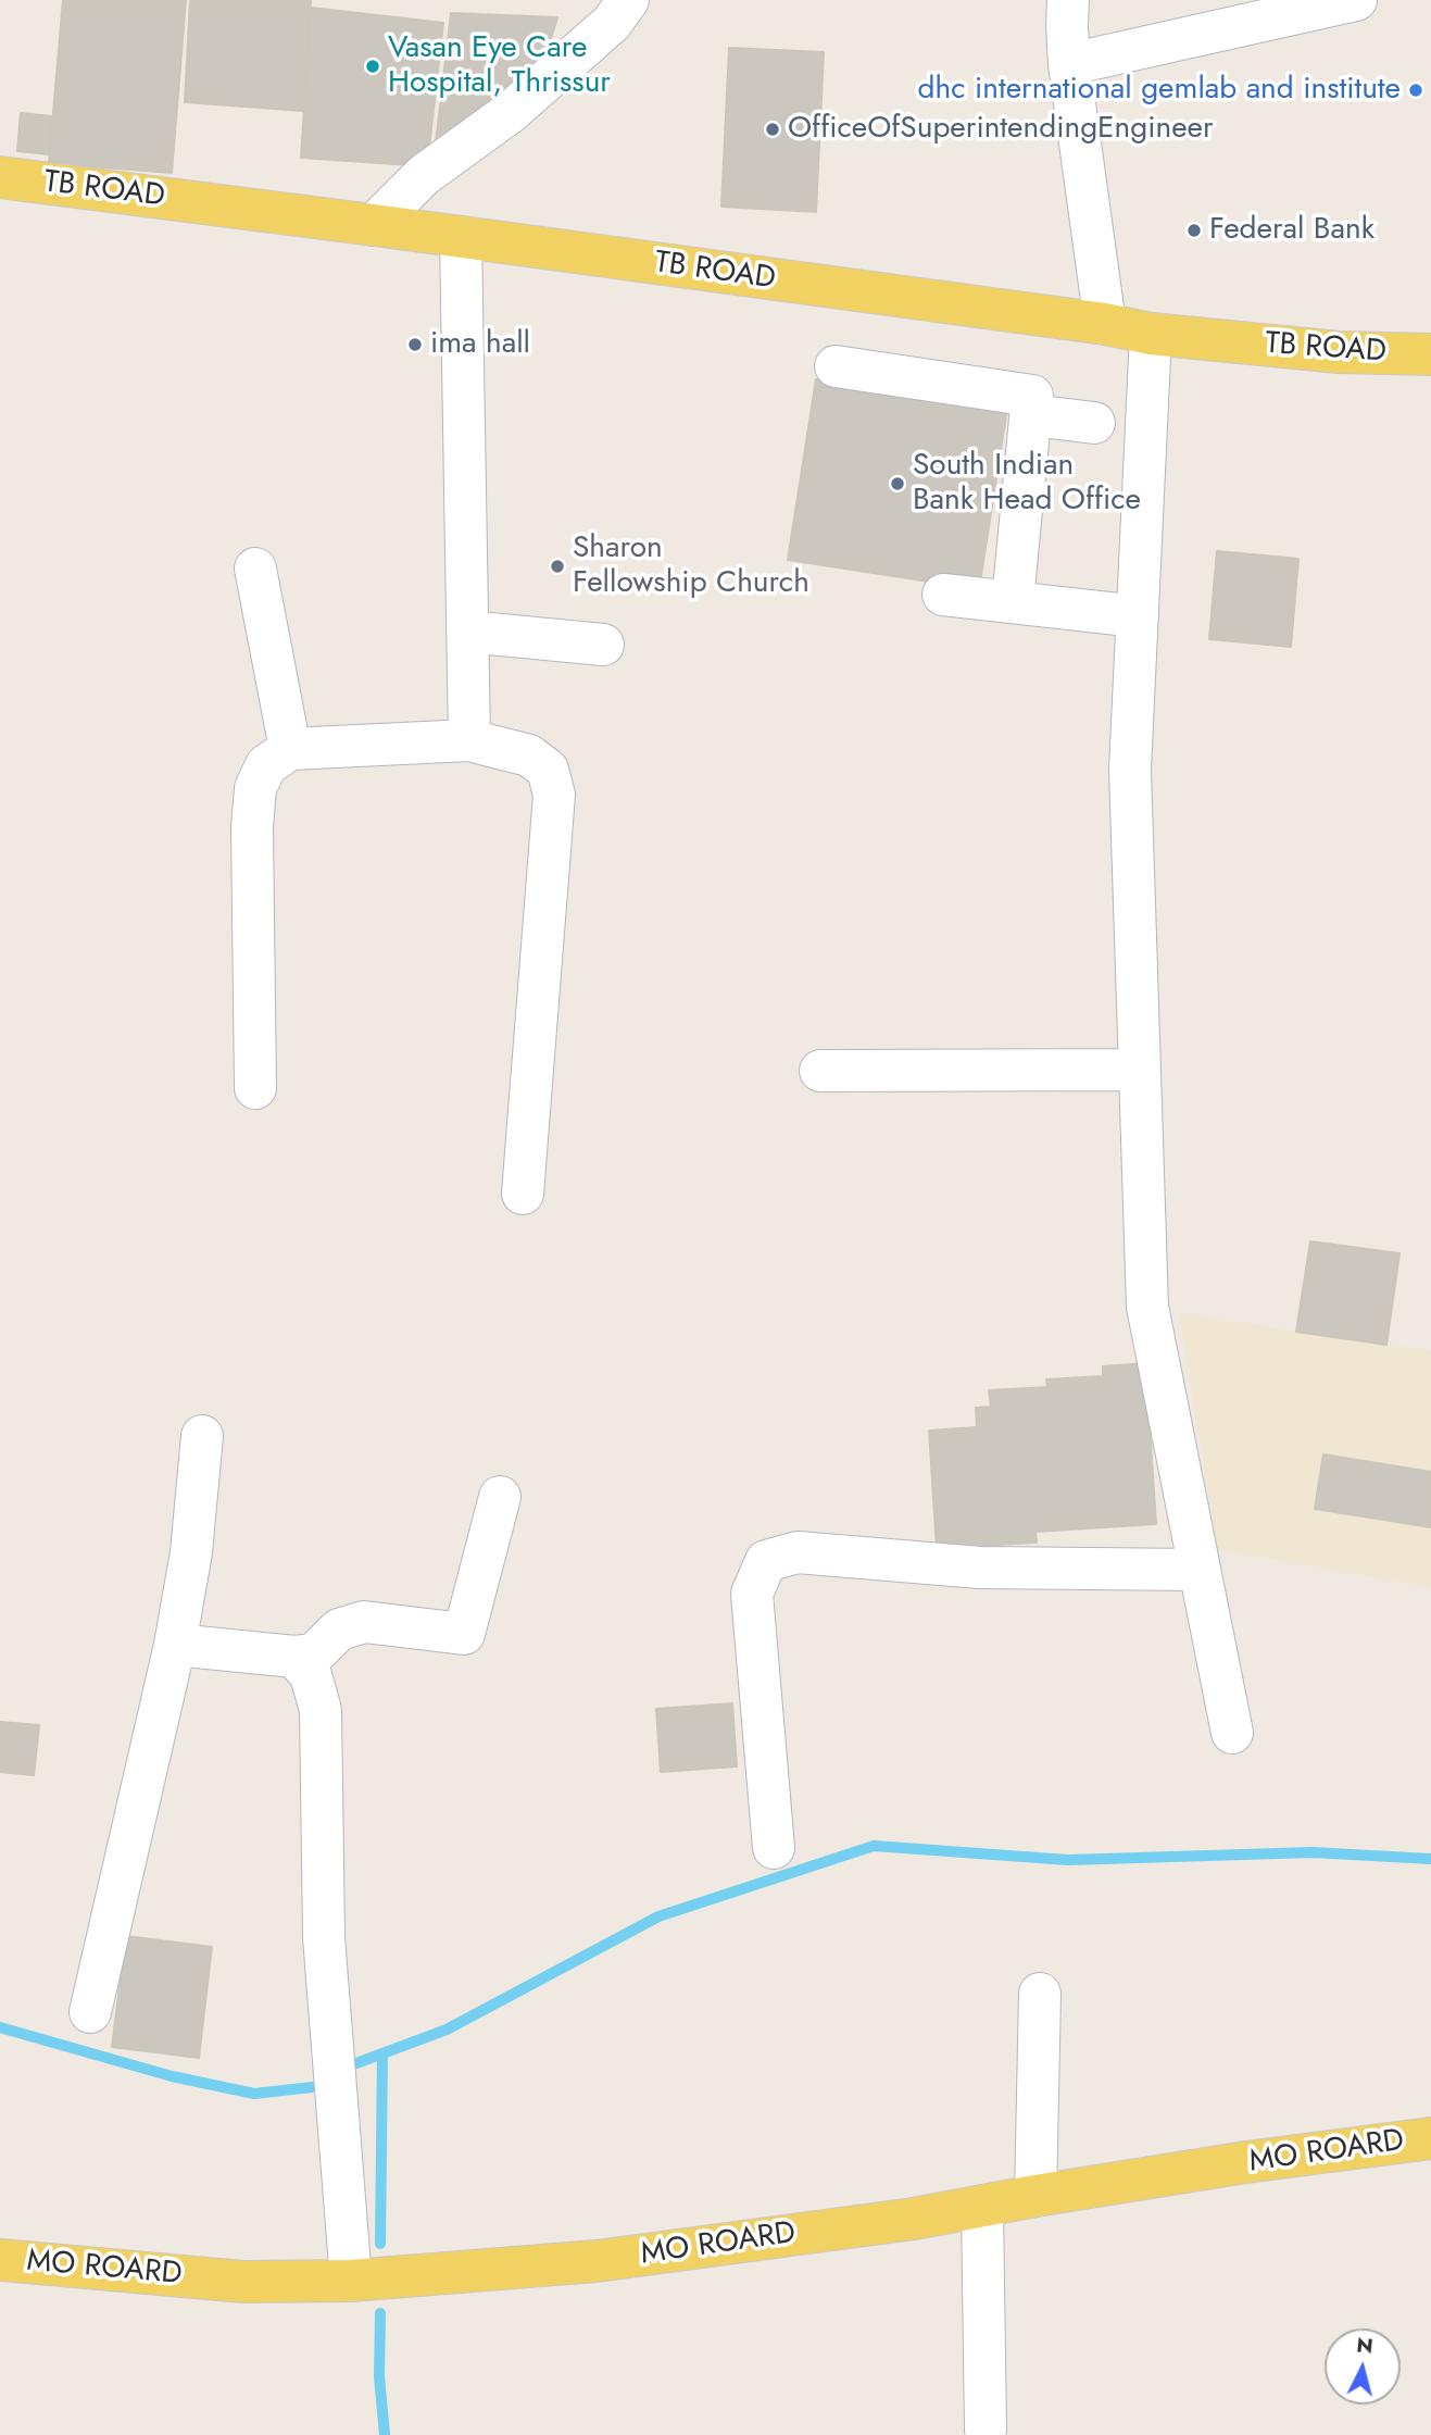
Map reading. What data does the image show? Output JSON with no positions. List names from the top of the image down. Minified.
{"streets":{"main road":["TB ROAD","MO ROARD"]},"places":["Vasan Eye Care Hospital, Thrissur","dhc international gemlab and institute","OfficeOfSuperintendingEngineer","Federal Bank","ima hall","South Indian Bank Head Office","Sharon Fellowship Church"],"north":"top"}
